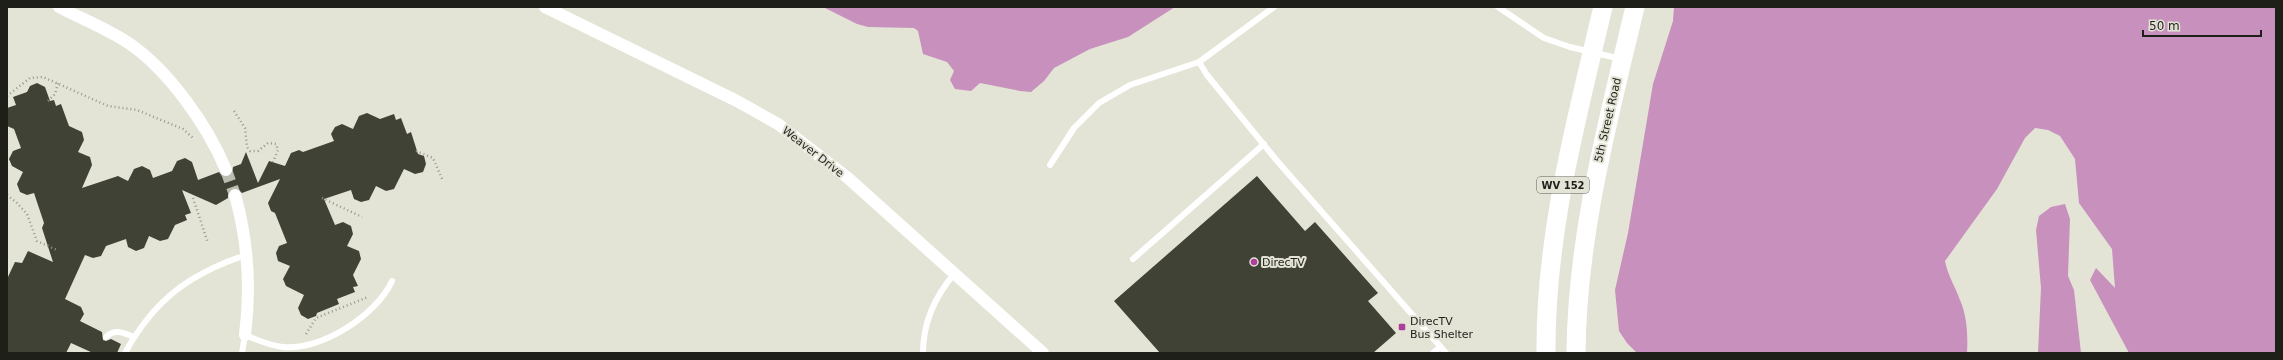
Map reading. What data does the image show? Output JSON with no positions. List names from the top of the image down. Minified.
{"streets":{"main road":["5th Street Road","WV 152"],"street":["Weaver Drive"]},"places":{"other":["DirecTV"],"transit":["DirecTV Bus Shelter"]},"scale_bar":"50 m"}
